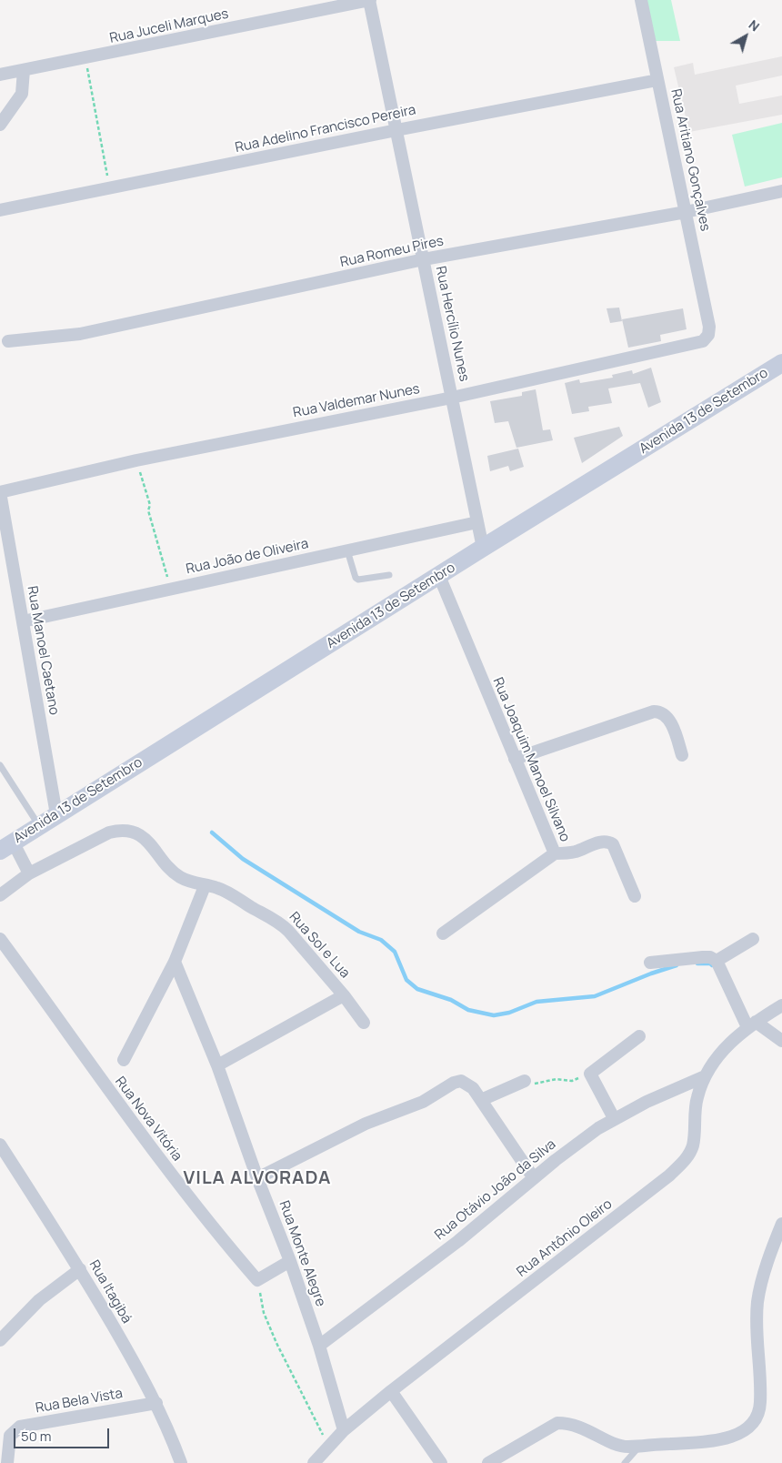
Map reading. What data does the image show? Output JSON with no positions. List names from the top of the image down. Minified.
{"streets":{"main road":["Avenida 13 de Setembro"],"street":["Rua Juceli Marques","Rua Adelino Francisco Pereira","Rua Aritiano Gonçalves","Rua Romeu Pires","Rua Hercílio Nunes","Rua Valdemar Nunes","Rua João de Oliveira","Rua Manoel Caetano","Rua Joaquim Manoel Silvano","Rua Sol e Lua","Rua Nova Vitória","Rua Otávio João da Silva","Rua Antônio Oleiro","Rua Monte Alegre","Rua Itagibá","Rua Bela Vista"]},"crossings":[["Rua Juceli Marques","Rua Hercílio Nunes"],["Rua Adelino Francisco Pereira","Rua Aritiano Gonçalves"],["Rua Adelino Francisco Pereira","Rua Hercílio Nunes"],["Rua Aritiano Gonçalves","Rua Romeu Pires"],["Rua Aritiano Gonçalves","Rua Valdemar Nunes"],["Rua Romeu Pires","Rua Hercílio Nunes"],["Rua Hercílio Nunes","Rua Valdemar Nunes"],["Rua Hercílio Nunes","Avenida 13 de Setembro"],["Rua Hercílio Nunes","Rua João de Oliveira"],["Rua Valdemar Nunes","Rua Manoel Caetano"],["Avenida 13 de Setembro","Rua Manoel Caetano"],["Avenida 13 de Setembro","Rua Joaquim Manoel Silvano"],["Rua João de Oliveira","Rua Manoel Caetano"],["Rua Sol e Lua","Rua Monte Alegre"],["Rua Otávio João da Silva","Rua Antônio Oleiro"],["Rua Otávio João da Silva","Rua Monte Alegre"],["Rua Antônio Oleiro","Rua Monte Alegre"],["Rua Itagibá","Rua Bela Vista"]],"districts":["VILA ALVORADA"],"scale_bar":"50 m","north":"top right"}
